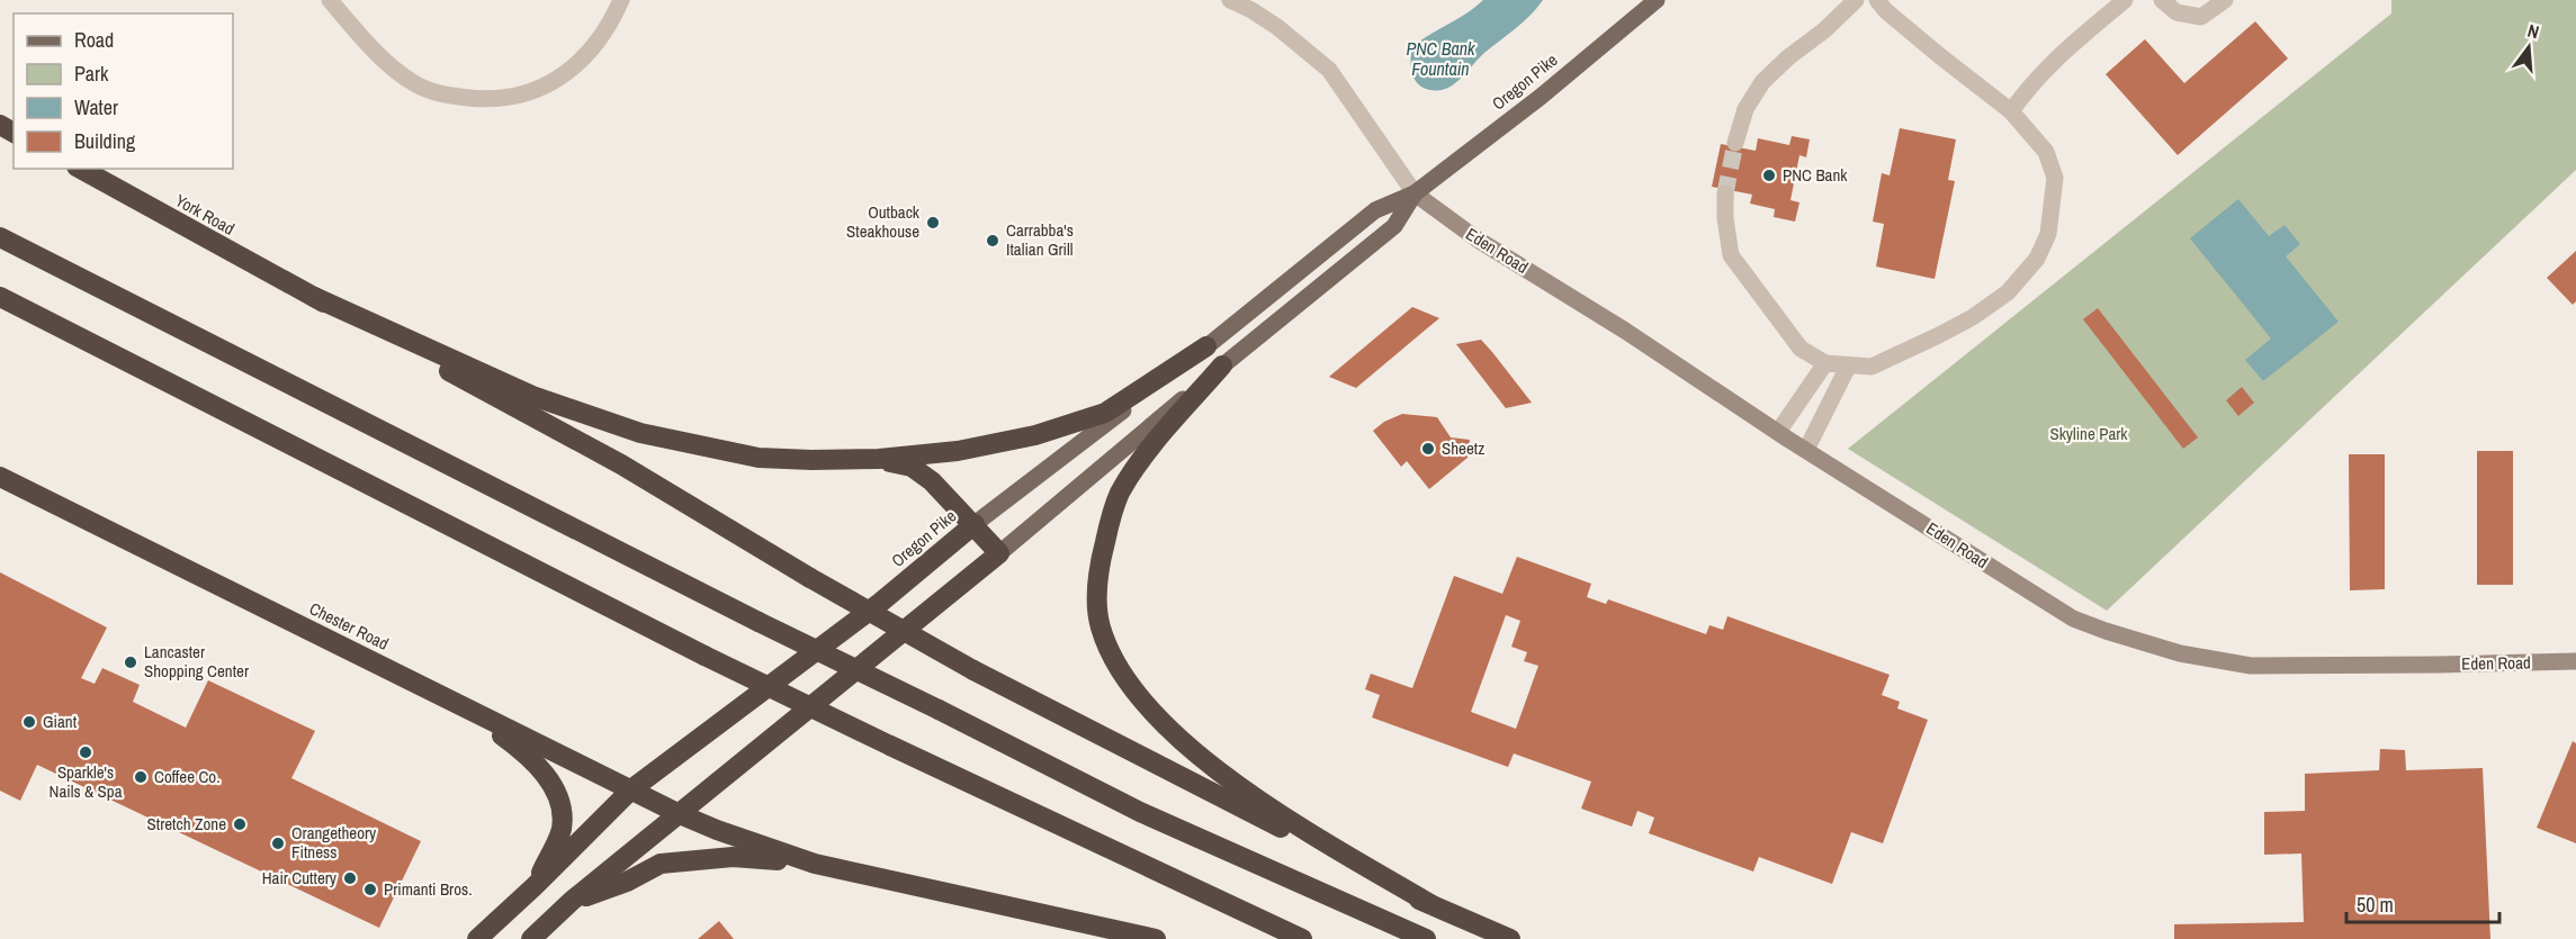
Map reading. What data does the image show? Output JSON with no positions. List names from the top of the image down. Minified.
{"streets":{"highway":["Oregon Pike","York Road","Chester Road"],"street":["Eden Road"]},"crossings":[["Oregon Pike","Eden Road"],["Oregon Pike","Chester Road"]],"water":["PNC Bank Fountain"],"parks":["Skyline Park"],"places":["PNC Bank","Outback Steakhouse","Carrabba's Italian Grill","Sheetz","Lancaster Shopping Center","Giant","Sparkle's Nails & Spa","Coffee Co.","Stretch Zone","Orangetheory Fitness","Hair Cuttery","Primanti Bros."],"legend":["Road","Park","Water","Building"],"scale_bar":"50 m","north":"top"}
